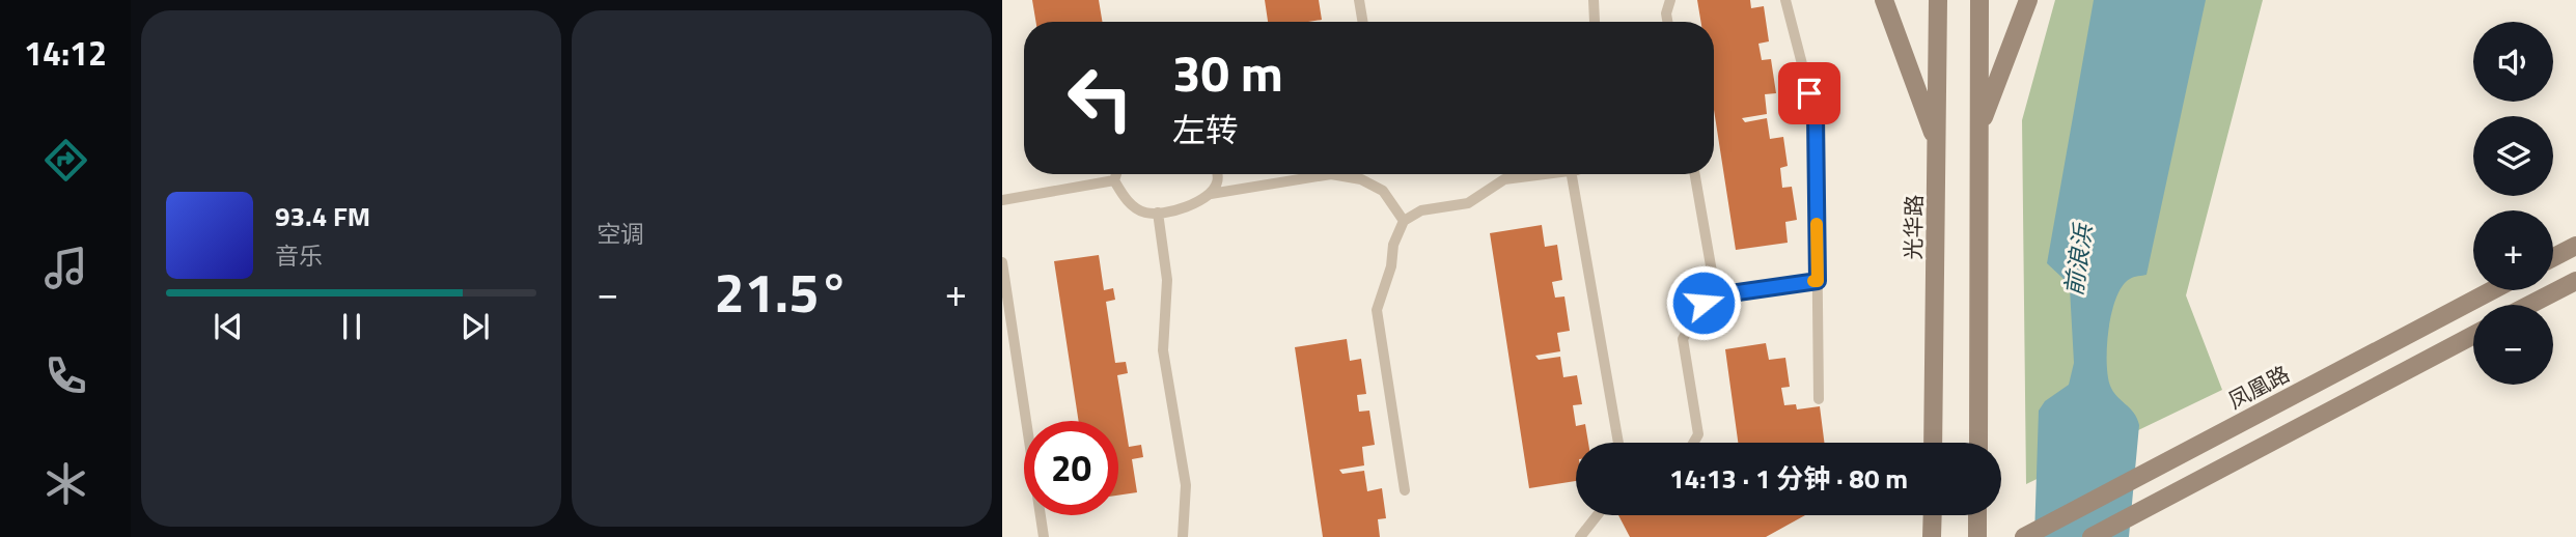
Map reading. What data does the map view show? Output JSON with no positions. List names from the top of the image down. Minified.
{"streets":{"main road":["光华路","凤凰路"]},"water":["前浪浜"],"page":{"tabs":"14:12","tile":"空调","map_buttons":["+","−"],"turn":["30 m","左转"],"song":["93.4 FM","音乐"],"heat":["−","21.5°","+"],"limit":"20","trip":"14:13 · 1 分钟 · 80 m"}}
